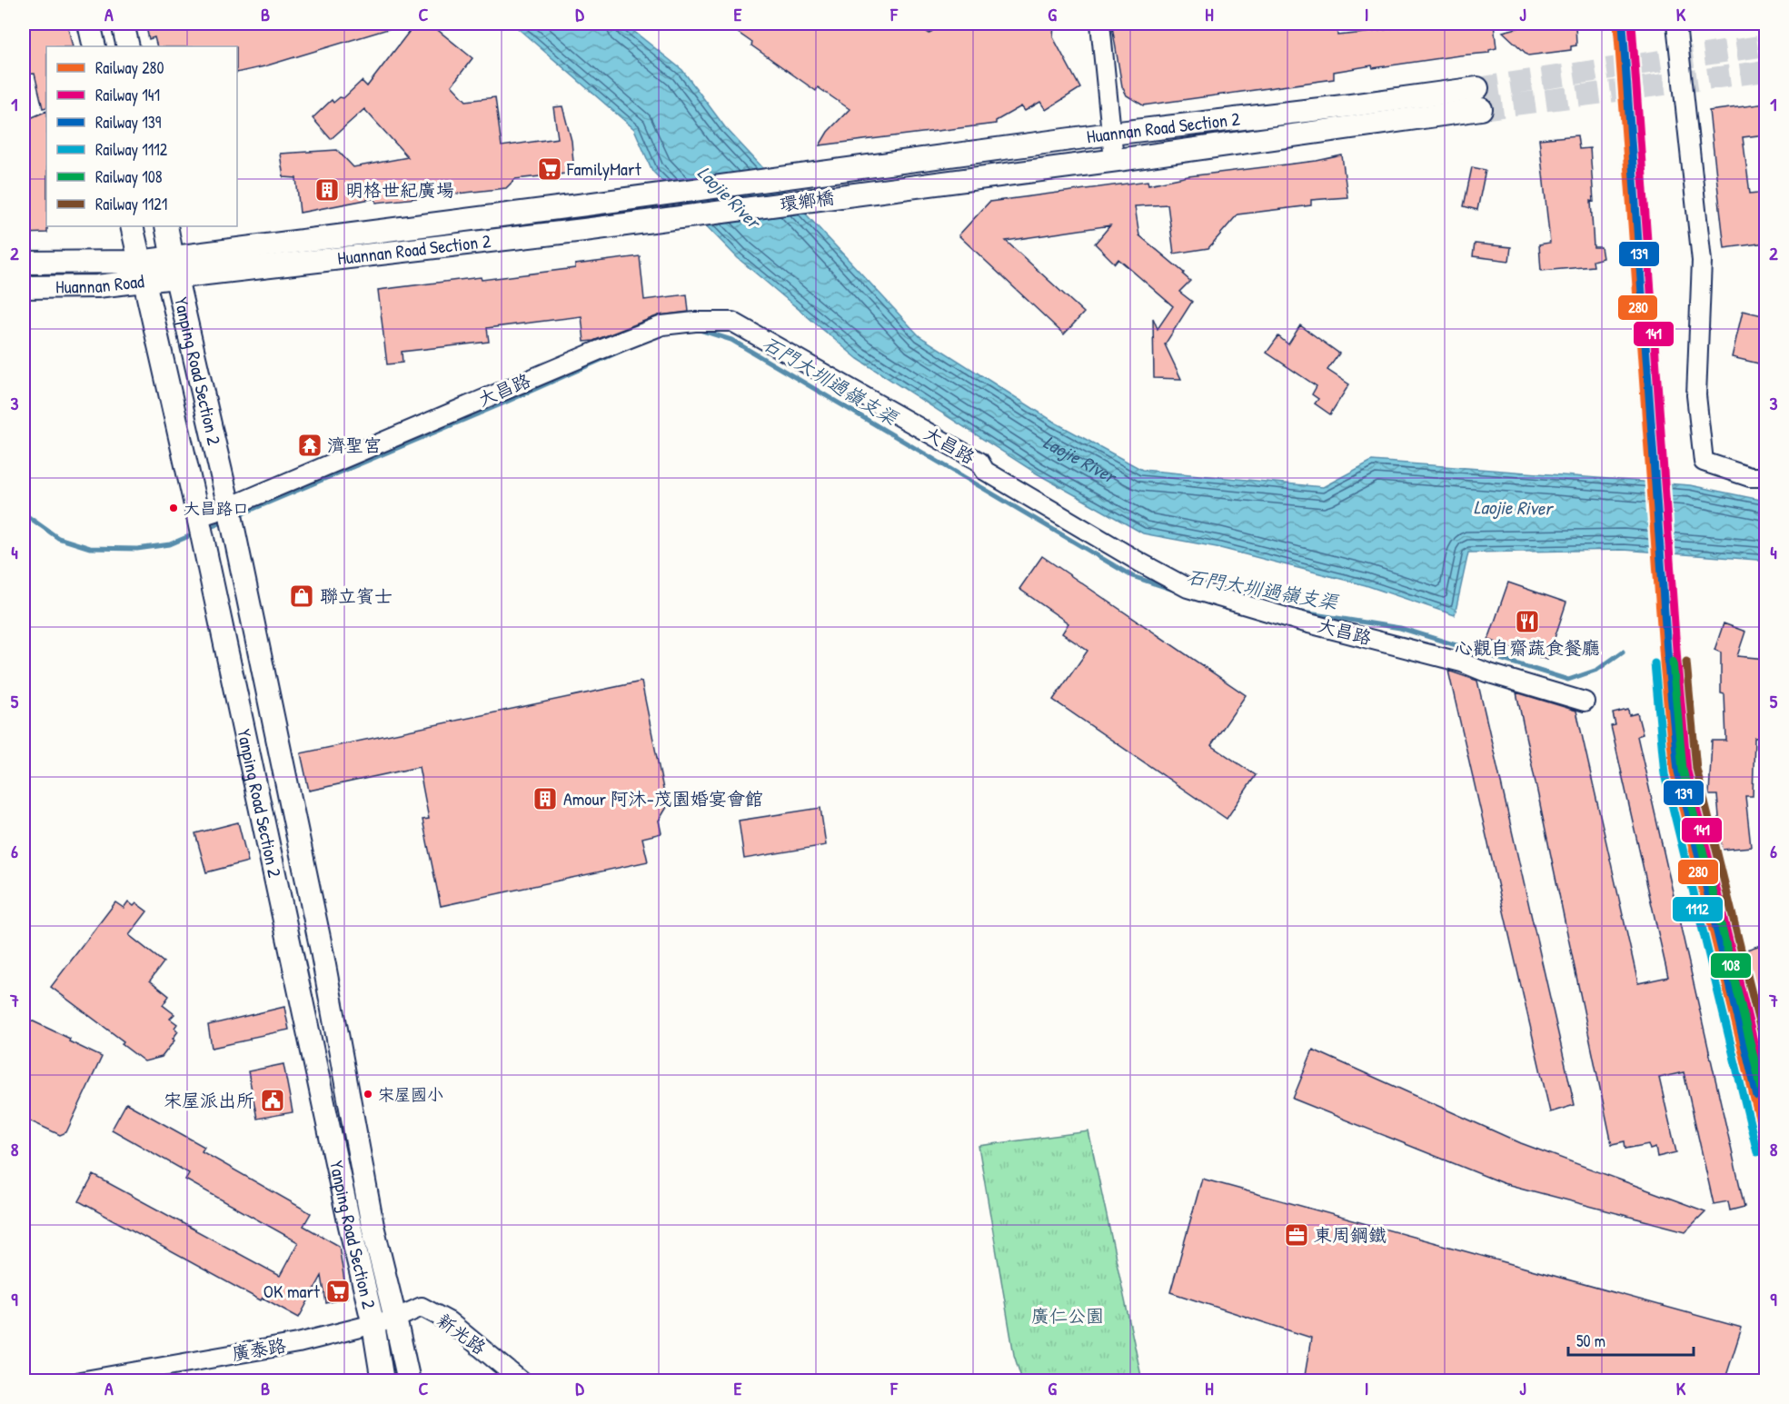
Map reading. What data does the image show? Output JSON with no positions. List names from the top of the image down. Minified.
{"streets":{"main road":["Huannan Road Section 2","環鄉橋","Huannan Road","Yanping Road Section 2"],"street":["大昌路","新光路","廣泰路"]},"crossings":[["Huannan Road Section 2","環鄉橋"],["Huannan Road Section 2","Huannan Road"],["Huannan Road Section 2","Yanping Road Section 2"],["Huannan Road","Yanping Road Section 2"],["Yanping Road Section 2","大昌路"],["Yanping Road Section 2","新光路"],["Yanping Road Section 2","廣泰路"],["新光路","廣泰路"]],"water":["Laojie River","石門大圳過嶺支渠"],"parks":["廣仁公園"],"places":{"supermarket":["FamilyMart","OK mart"],"building":["明格世紀廣場","Amour 阿沐-茂園婚宴會館"],"temple":["濟聖宮"],"other":["大昌路口","宋屋國小"],"shop":["聯立賓士"],"restaurant":["心觀自齋蔬食餐廳"],"public building":["宋屋派出所"],"office":["東周鋼鐵"]},"lines":["rail line 280","rail line 141","rail line 139","rail line 108","rail line 1121","rail line 1112"],"legend":["Railway 280","Railway 141","Railway 139","Railway 1112","Railway 108","Railway 1121"],"scale_bar":"50 m","grid":{"columns":["A","B","C","D","E","F","G","H","I","J","K"],"rows":["1","2","3","4","5","6","7","8","9"]}}
